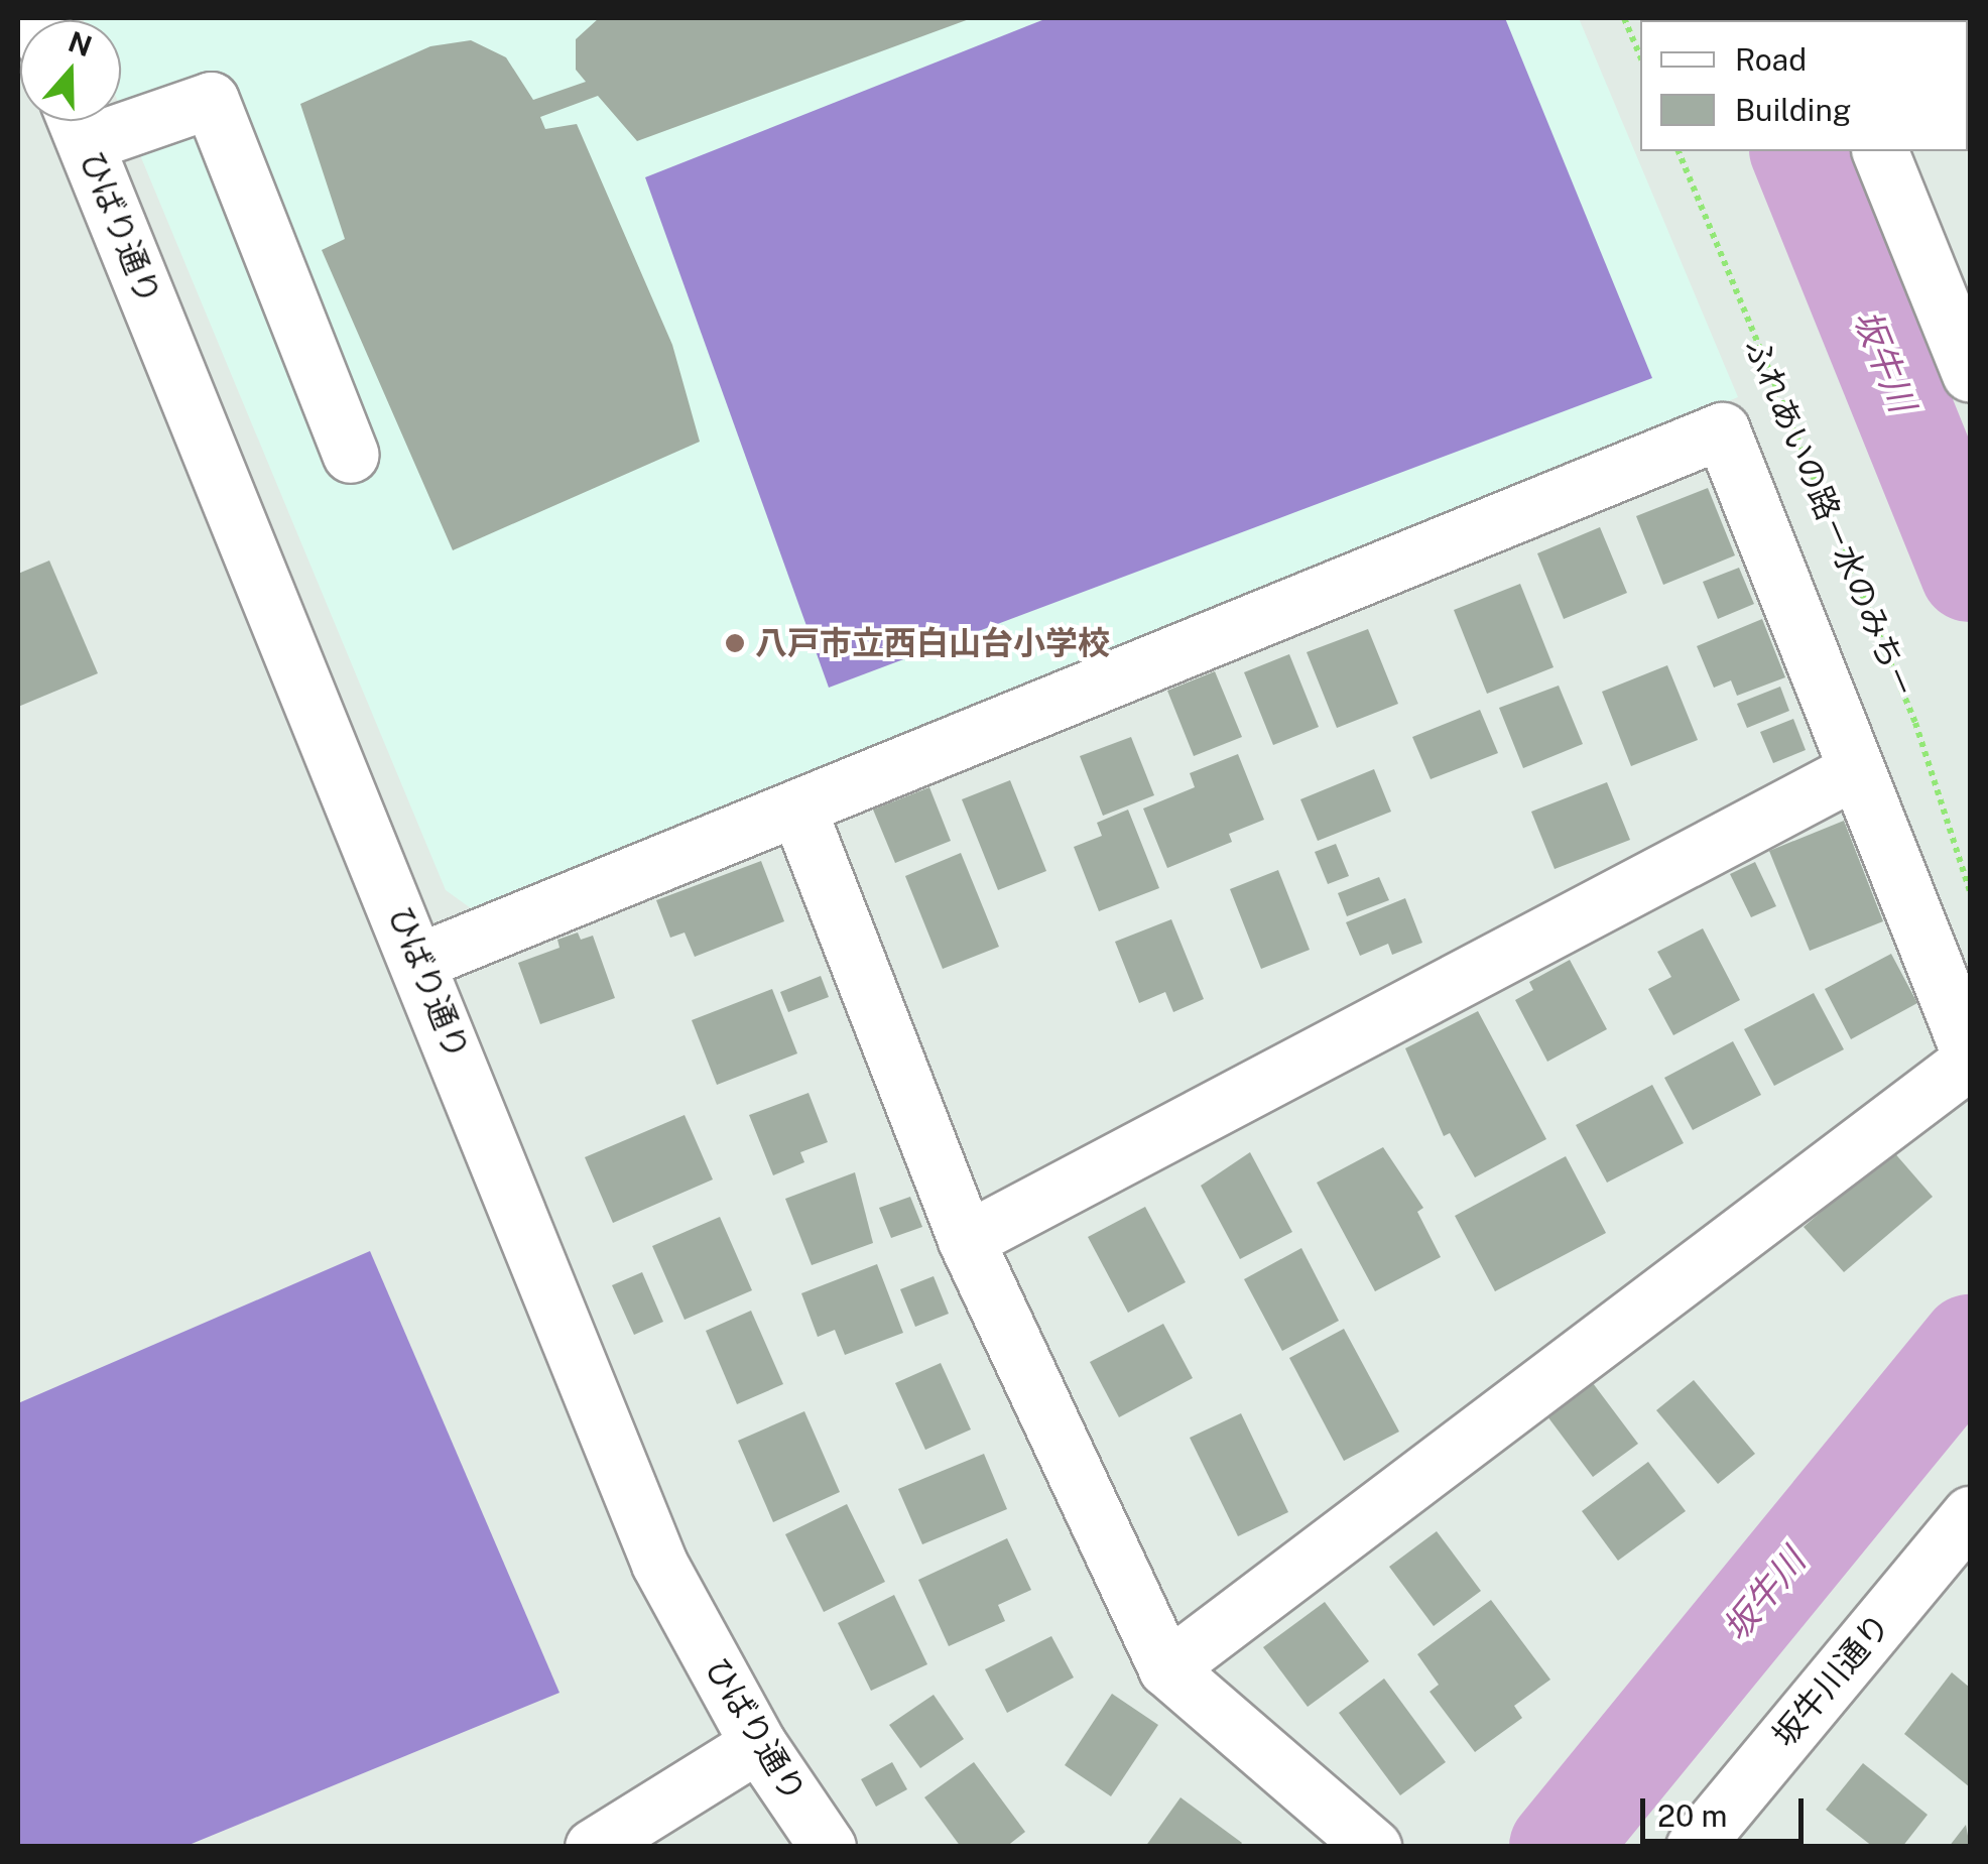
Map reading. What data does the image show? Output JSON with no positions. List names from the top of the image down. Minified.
{"streets":{"street":["ひばり通り","坂牛川通り"],"path":["ふれあいの路－水のみち－"]},"water":["坂牛川"],"places":["八戸市立西白山台小学校"],"legend":["Road","Building"],"scale_bar":"20 m","north":"top"}
